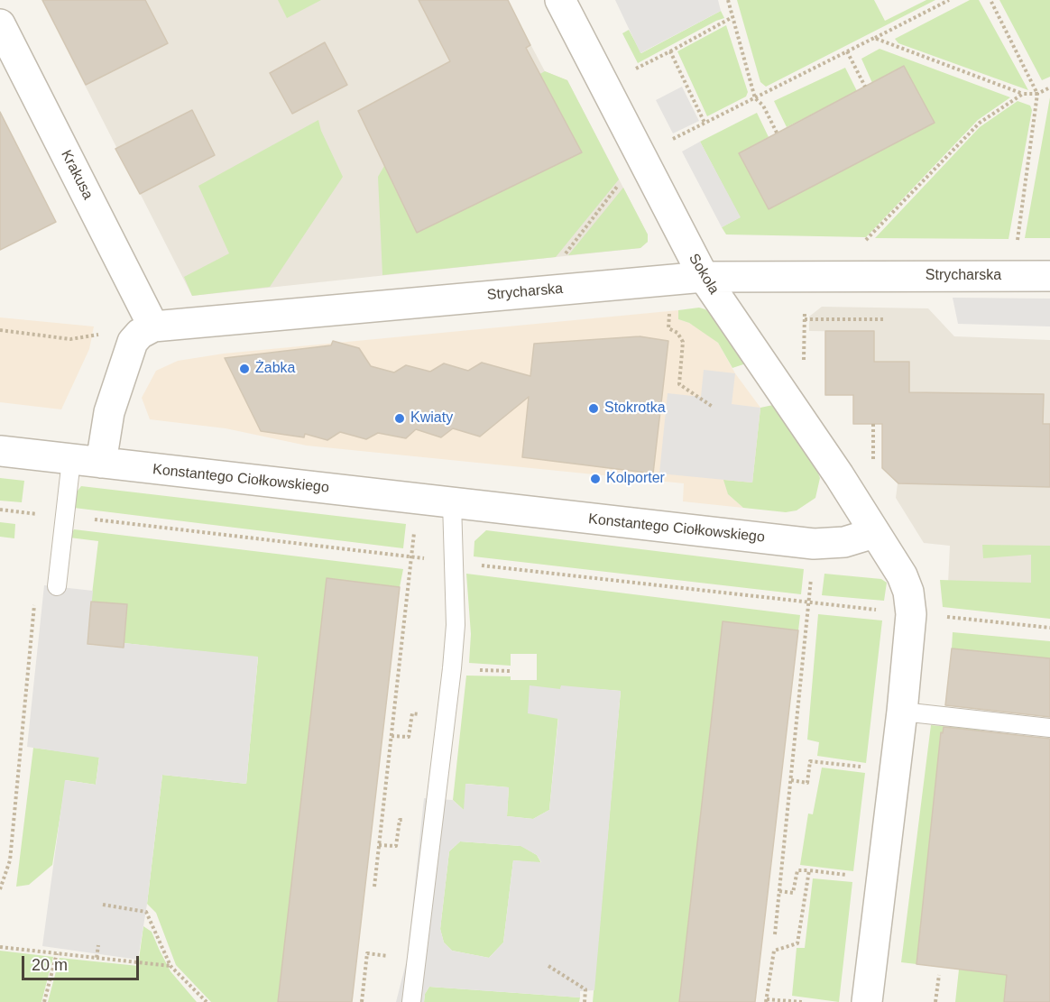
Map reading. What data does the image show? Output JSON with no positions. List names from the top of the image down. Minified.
{"streets":{"street":["Krakusa","Sokola","Strycharska","Konstantego Ciołkowskiego"]},"crossings":[["Krakusa","Strycharska"],["Sokola","Strycharska"],["Sokola","Konstantego Ciołkowskiego"]],"places":["Żabka","Stokrotka","Kwiaty","Kolporter"],"scale_bar":"20 m"}
